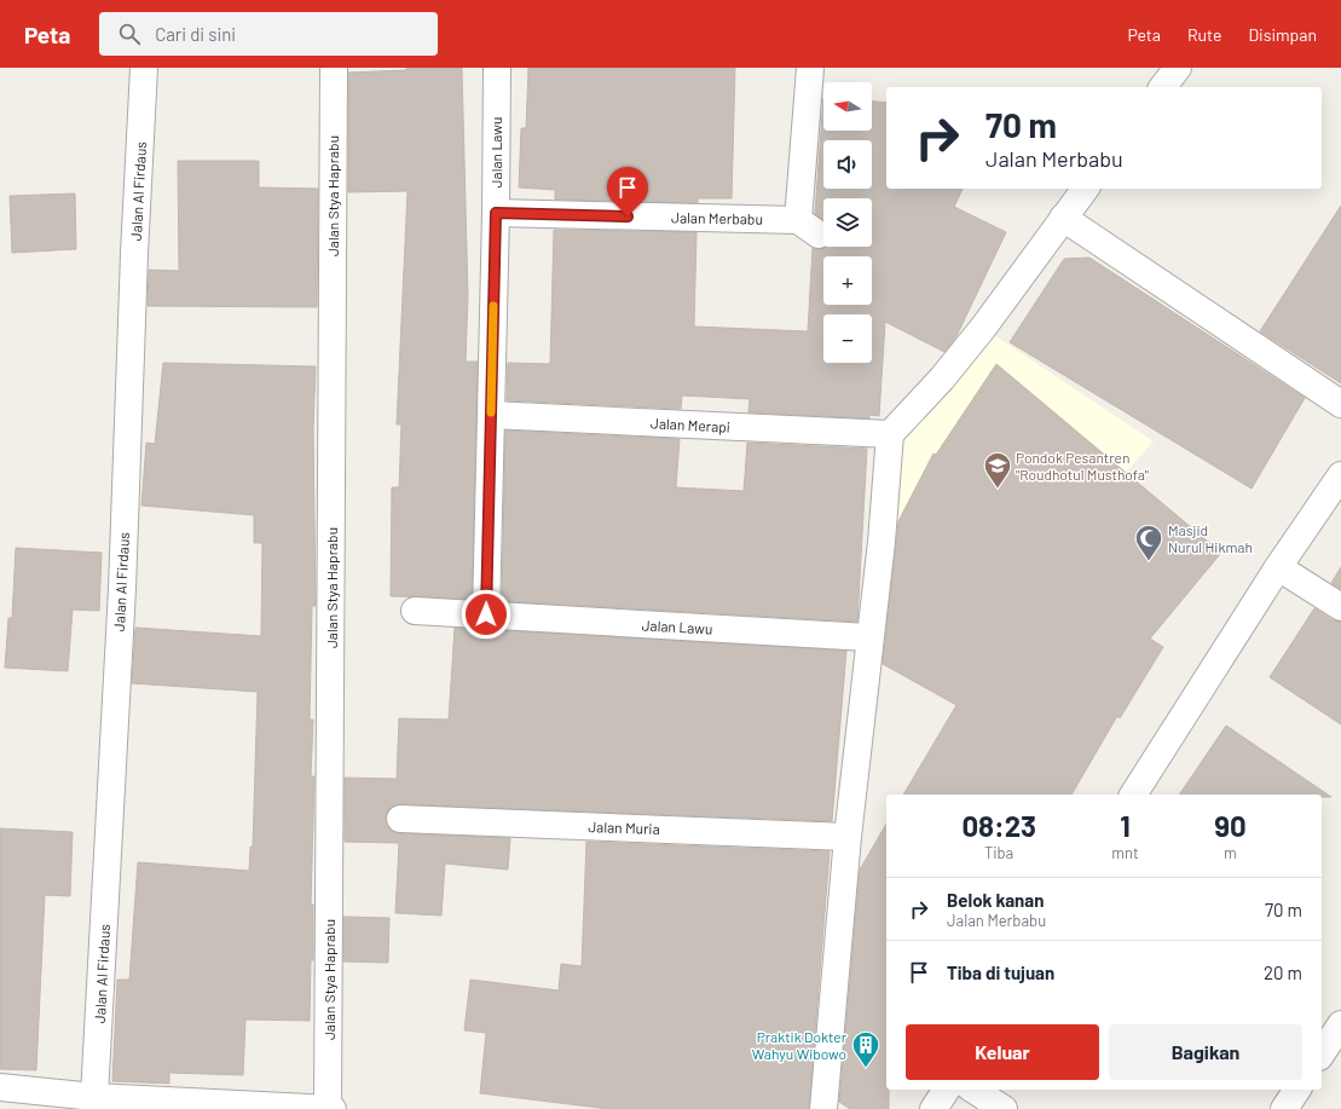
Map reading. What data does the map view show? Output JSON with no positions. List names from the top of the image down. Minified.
{"streets":{"street":["Jalan Lawu","Jalan Al Firdaus","Jalan Stya Haprabu","Jalan Merbabu","Jalan Merapi","Jalan Muria"]},"crossings":[["Jalan Lawu","Jalan Merbabu"],["Jalan Lawu","Jalan Merapi"]],"places":{"school or university":["Pondok Pesantren \"Roudhotul Musthofa\""],"mosque":["Masjid Nurul Hikmah"],"building":["Praktik Dokter Wahyu Wibowo"]},"north":"left","page":{"header":"Peta","search":"Cari di sini","nav":["Peta","Rute","Disimpan"],"map_buttons":["+","−"],"turn":["70 m","Jalan Merbabu"],"eta":["08:23","Tiba","1","mnt","90","m"],"list":[{"name":"Belok kanan","note":"Jalan Merbabu","value":"70 m"},{"name":"Tiba di tujuan","value":"20 m"}],"buttons":["Keluar","Bagikan"]}}
